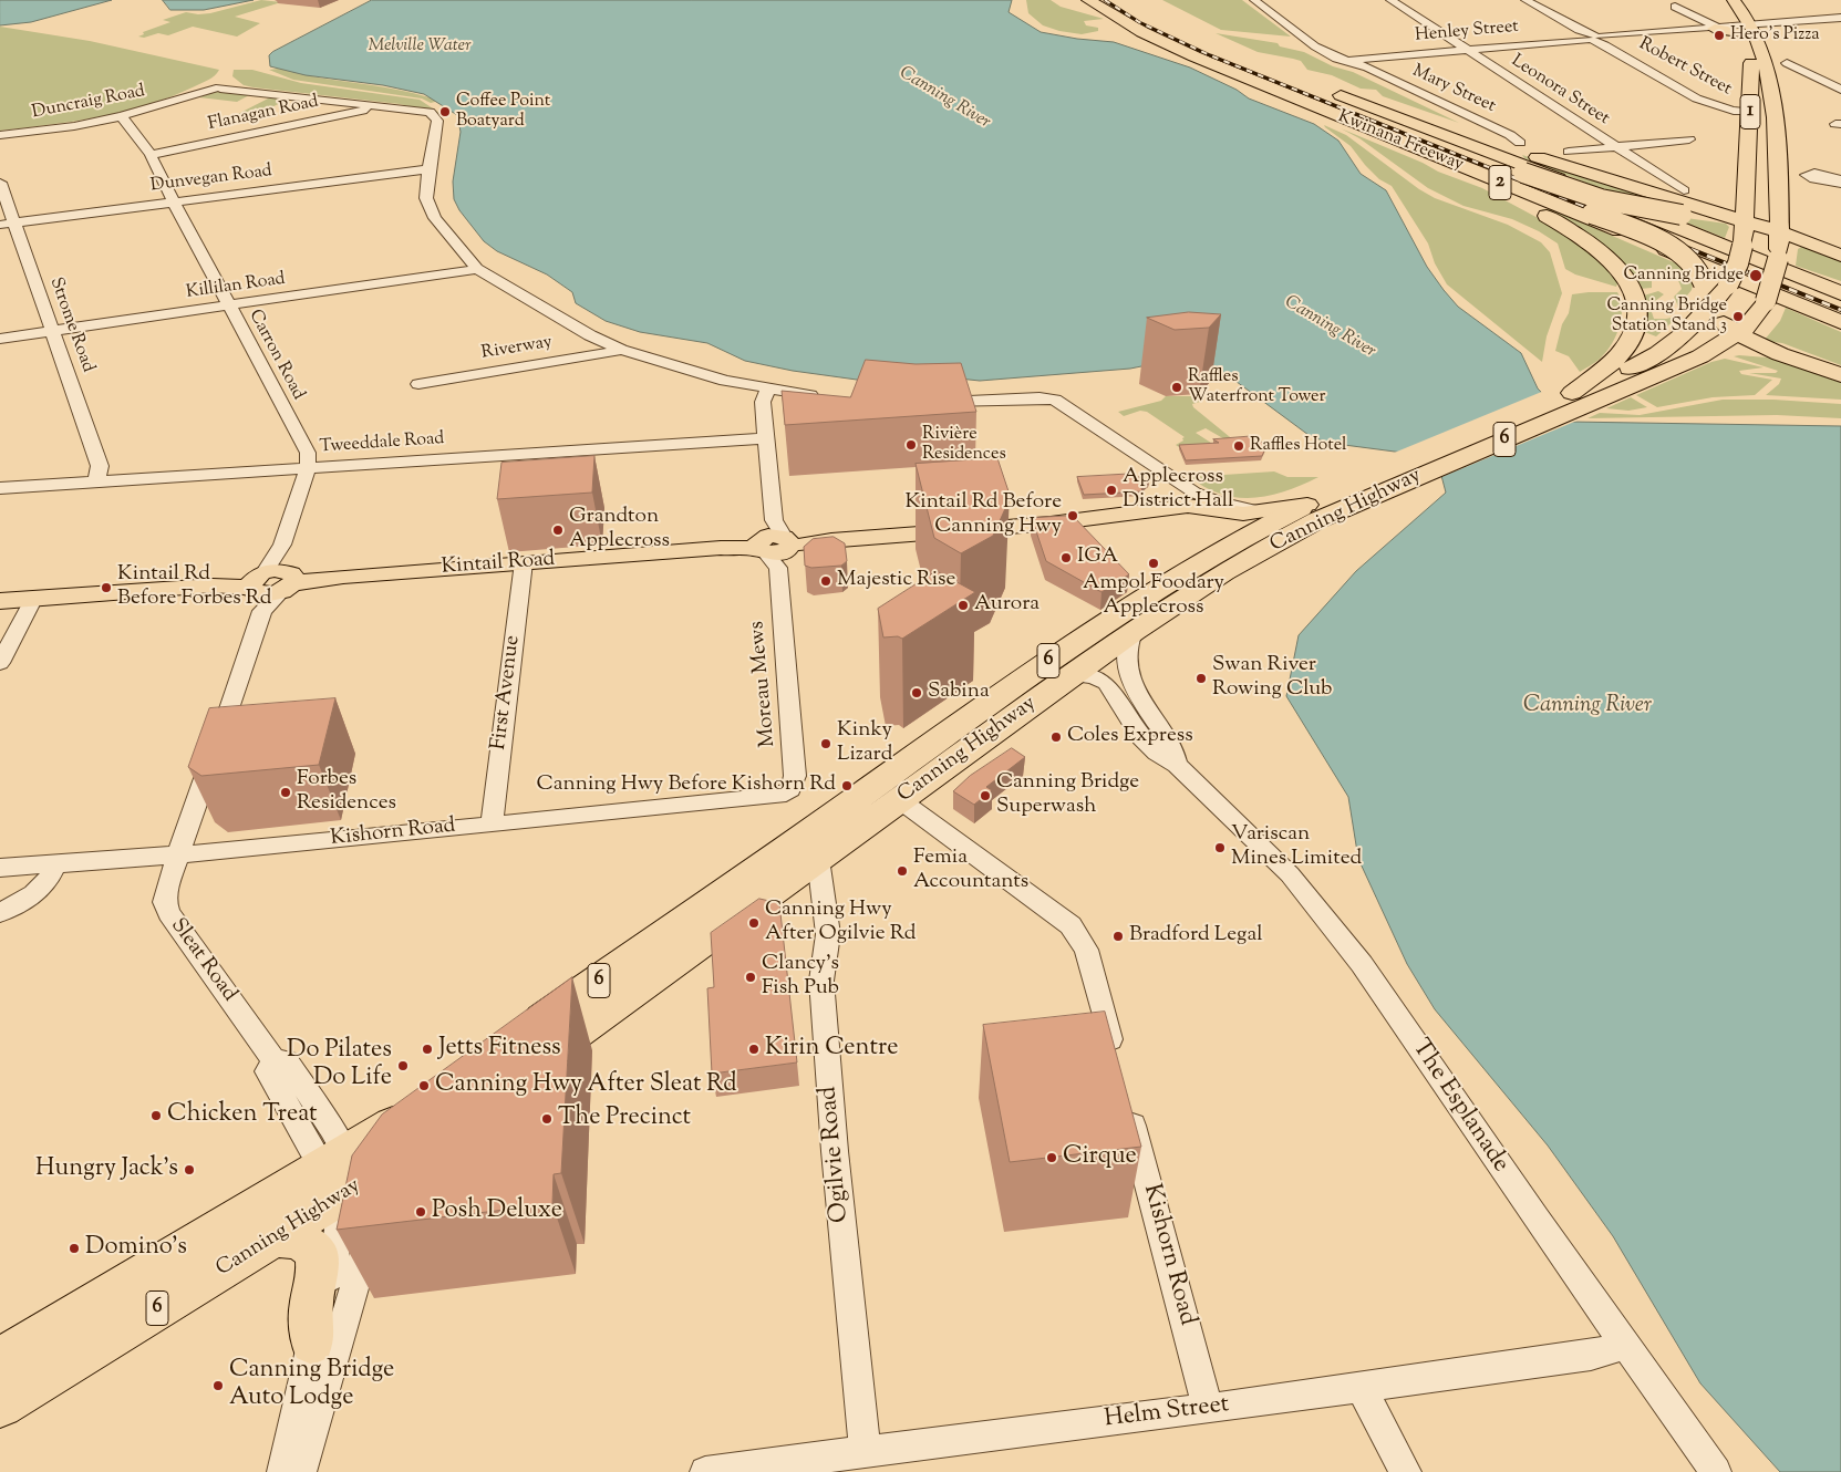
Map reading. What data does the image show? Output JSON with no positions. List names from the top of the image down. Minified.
{"streets":{"highway":["1","Kwinana Freeway","2","6","Canning Highway"],"main road":["Kintail Road"],"street":["Henley Street","Robert Street","Mary Street","Leonora Street","Duncraig Road","Flanagan Road","Dunvegan Road","Killilan Road","Strome Road","Riverway","Carron Road","Tweeddale Road","Moreau Mews","First Avenue","Kishorn Road","Sleat Road","The Esplanade","Ogilvie Road","Helm Street"]},"crossings":[["Henley Street","Robert Street"],["Henley Street","Mary Street"],["Henley Street","Leonora Street"],["Robert Street","Canning Highway"],["Duncraig Road","Carron Road"],["Flanagan Road","Carron Road"],["Kwinana Freeway","Canning Highway"],["Dunvegan Road","Strome Road"],["Dunvegan Road","Carron Road"],["Killilan Road","Strome Road"],["Killilan Road","Carron Road"],["Strome Road","Tweeddale Road"],["Carron Road","Tweeddale Road"],["Carron Road","Sleat Road"],["Tweeddale Road","Moreau Mews"],["Tweeddale Road","Sleat Road"],["Canning Highway","Kintail Road"],["Canning Highway","Sleat Road"],["Canning Highway","The Esplanade"],["Canning Highway","Ogilvie Road"],["Kintail Road","Moreau Mews"],["Kintail Road","First Avenue"],["Kintail Road","Sleat Road"],["Moreau Mews","Kishorn Road"],["First Avenue","Kishorn Road"],["Kishorn Road","Sleat Road"],["Kishorn Road","Helm Street"],["The Esplanade","Helm Street"],["Ogilvie Road","Helm Street"]],"water":["Melville Water","Canning River"],"places":["Hero's Pizza","Coffee Point Boatyard","Canning Bridge","Canning Bridge Station Stand 3","Raffles Waterfront Tower","Rivière Residences","Raffles Hotel","Applecross District Hall","Kintail Rd Before Canning Hwy","Grandton Applecross","IGA","Ampol Foodary Applecross","Majestic Rise","Kintail Rd Before Forbes Rd","Aurora","Swan River Rowing Club","Sabina","Coles Express","Kinky Lizard","Canning Hwy Before Kishorn Rd","Forbes Residences","Canning Bridge Superwash","Variscan Mines Limited","Femia Accountants","Canning Hwy After Ogilvie Rd","Bradford Legal","Clancy's Fish Pub","Jetts Fitness","Kirin Centre","Do Pilates Do Life","Canning Hwy After Sleat Rd","Chicken Treat","The Precinct","Cirque","Hungry Jack's","Posh Deluxe","Domino's","Canning Bridge Auto Lodge"]}
